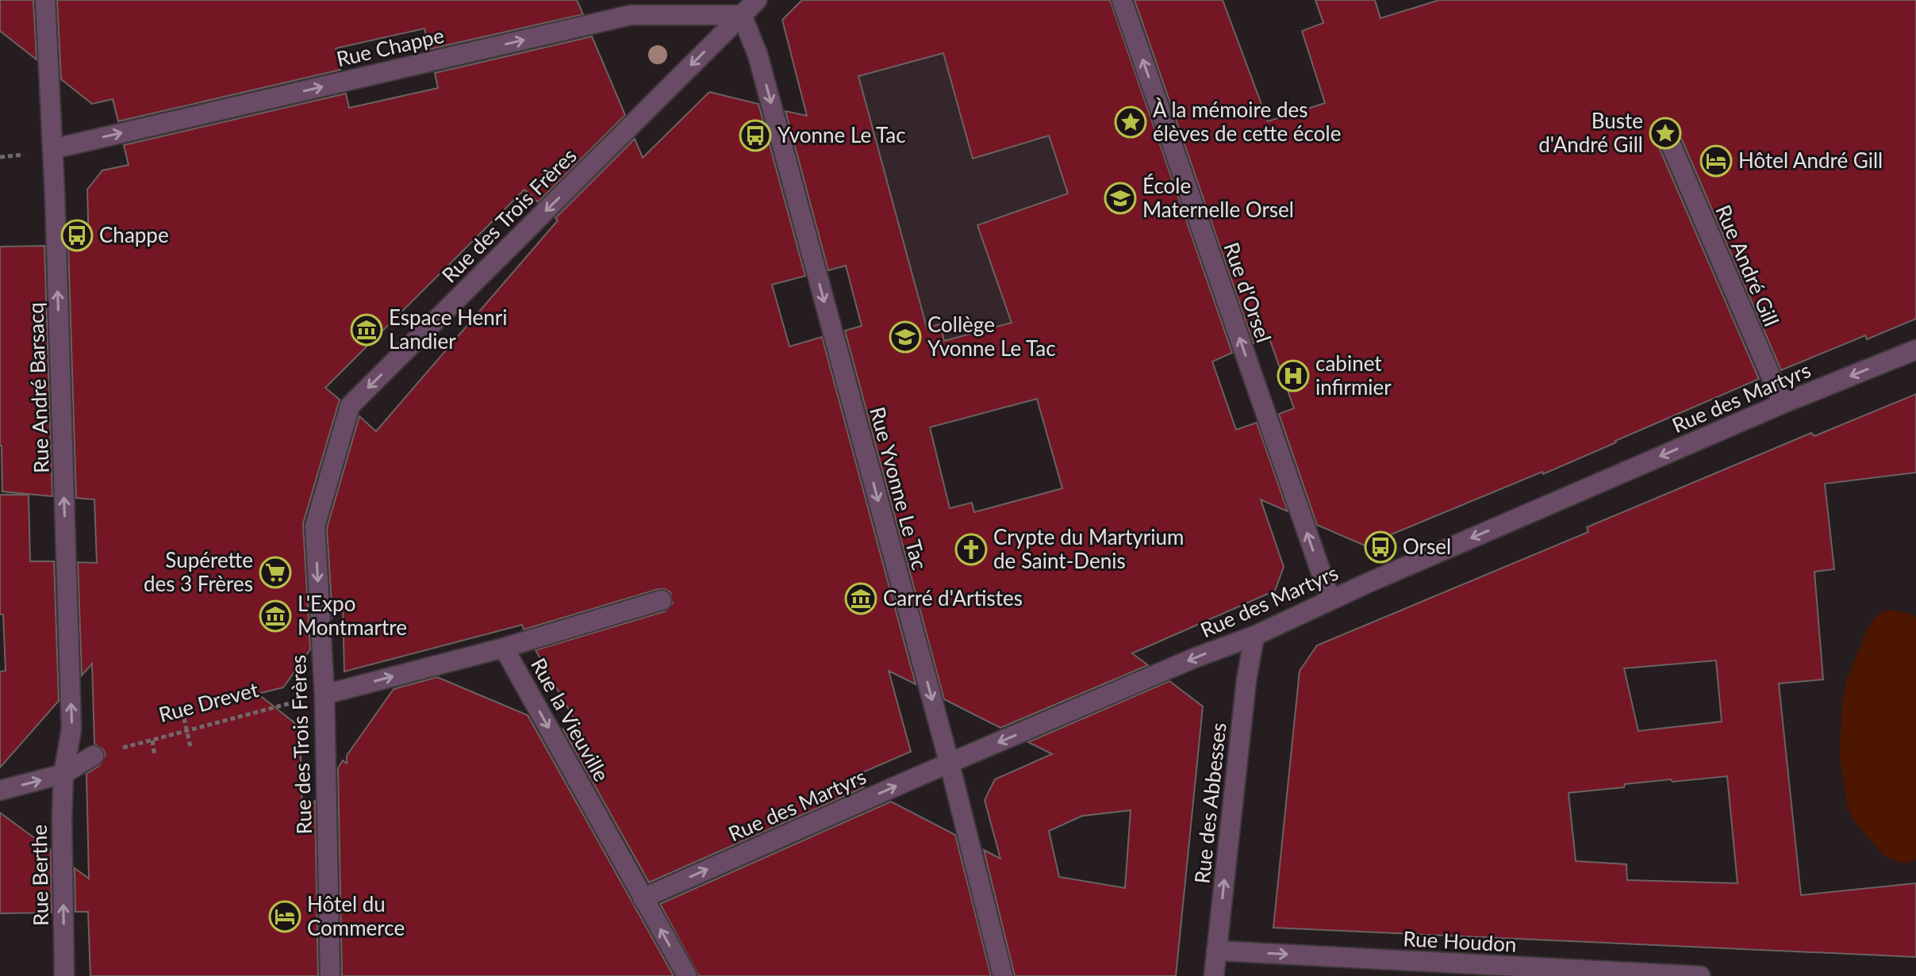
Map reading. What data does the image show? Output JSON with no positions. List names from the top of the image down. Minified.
{"streets":{"street":["Rue Chappe","Rue des Trois Frères","Rue André Gill","Rue d'Orsel","Rue André Barsacq","Rue des Martyrs","Rue Yvonne Le Tac","Rue la Vieuville","Rue des Abbesses","Rue Berthe","Rue Houdon"],"path":["Rue Drevet"]},"crossings":[["Rue Chappe","Rue des Trois Frères"],["Rue Chappe","Rue André Barsacq"],["Rue Chappe","Rue Yvonne Le Tac"],["Rue des Trois Frères","Rue Yvonne Le Tac"],["Rue des Trois Frères","Rue la Vieuville"],["Rue André Gill","Rue des Martyrs"],["Rue d'Orsel","Rue des Martyrs"],["Rue André Barsacq","Rue Berthe"],["Rue des Martyrs","Rue Yvonne Le Tac"],["Rue des Martyrs","Rue la Vieuville"],["Rue des Martyrs","Rue des Abbesses"],["Rue des Abbesses","Rue Houdon"]],"one_way":["Rue Chappe","Rue des Trois Frères","Rue d'Orsel","Rue André Barsacq","Rue Yvonne Le Tac","Rue des Abbesses","Rue Berthe","Rue Houdon"],"places":{"place":["À la mémoire des élèves de cette école","Buste d'André Gill"],"bus stop":["Yvonne Le Tac","Chappe","Orsel"],"hotel":["Hôtel André Gill","Hôtel du Commerce"],"school or university":["École Maternelle Orsel","Collège Yvonne Le Tac"],"museum":["Espace Henri Landier","Carré d'Artistes","L'Expo Montmartre"],"hospital":["cabinet infirmier"],"church":["Crypte du Martyrium de Saint-Denis"],"supermarket":["Supérette des 3 Frères"]}}
